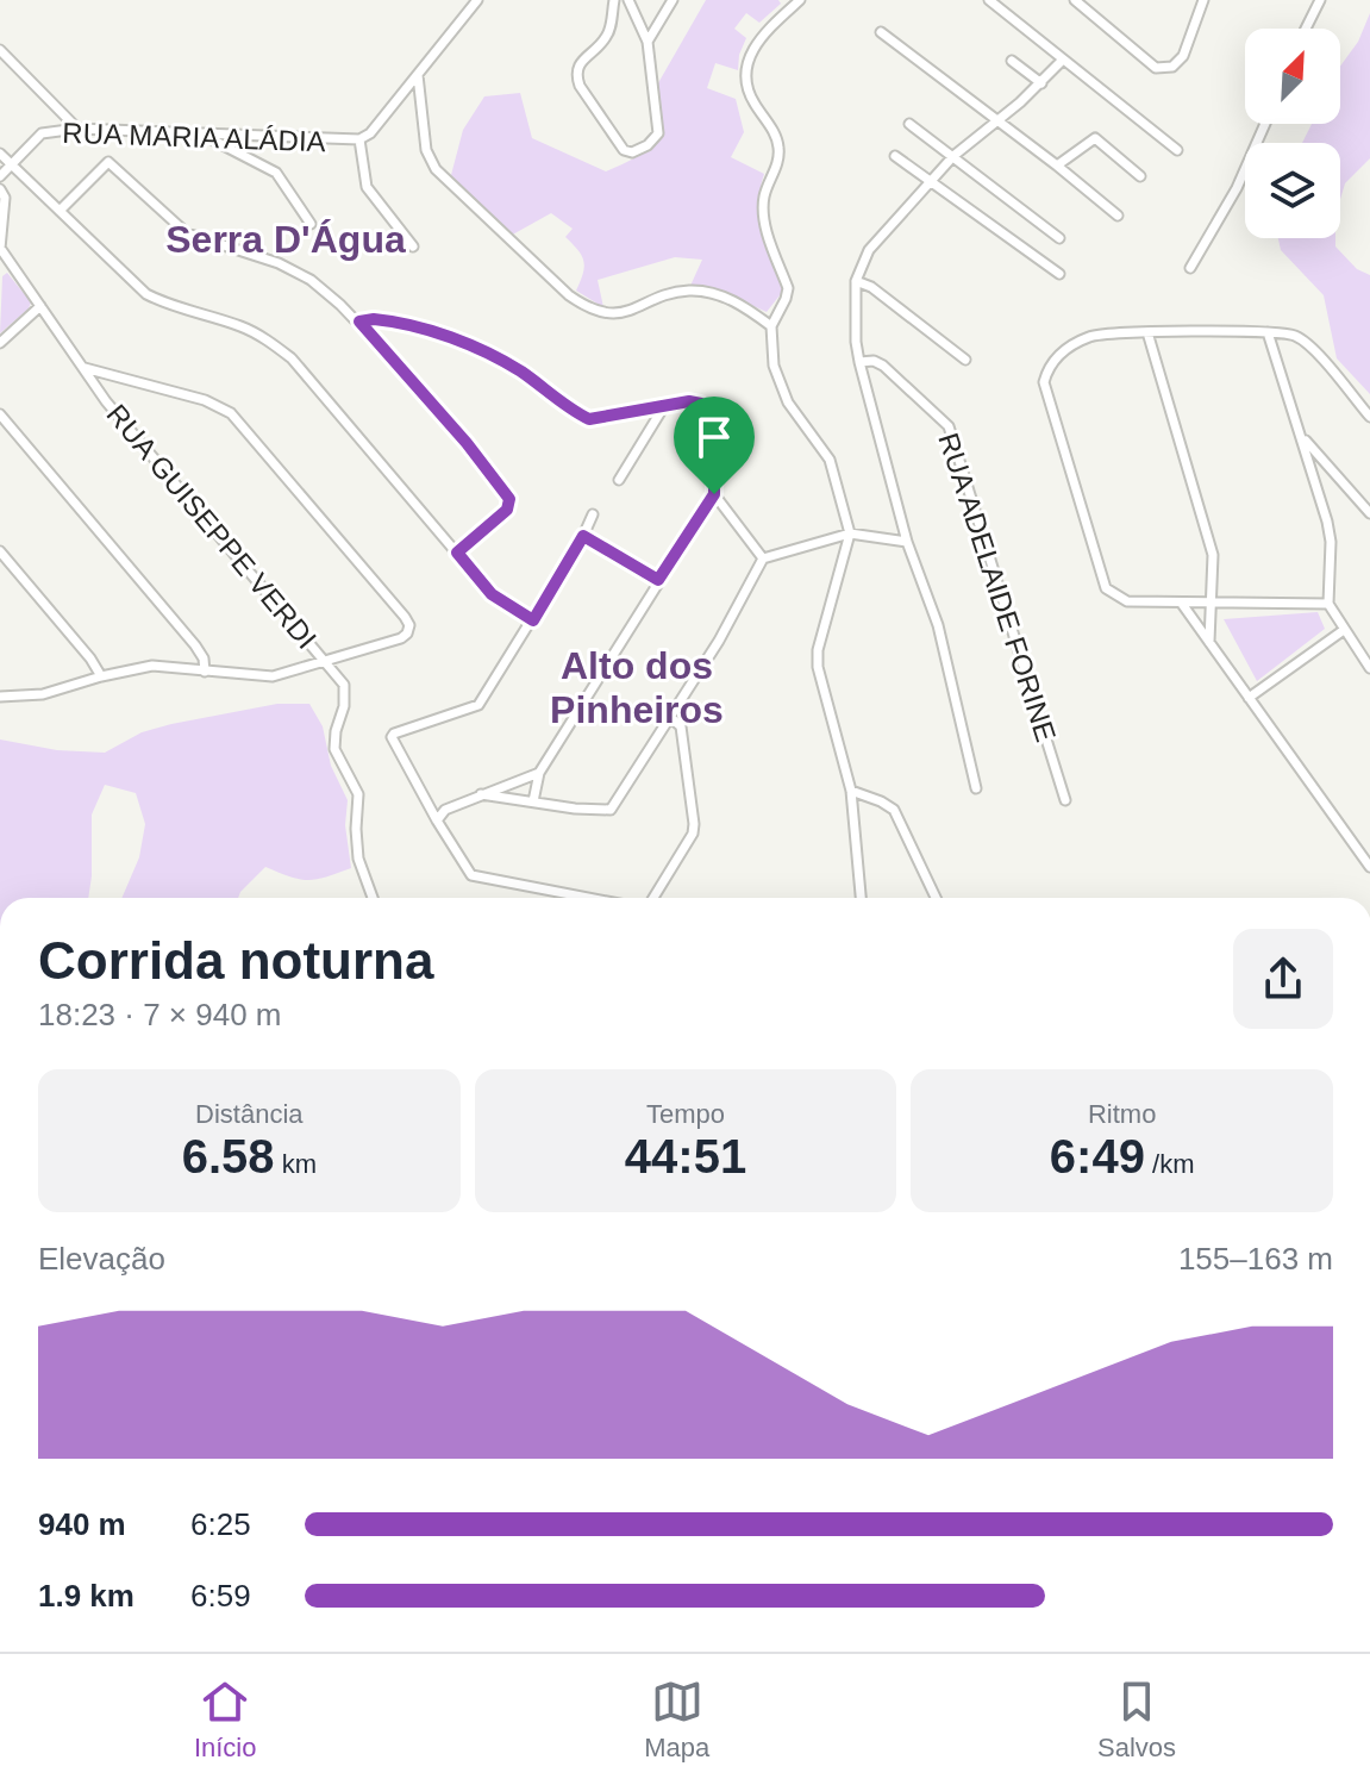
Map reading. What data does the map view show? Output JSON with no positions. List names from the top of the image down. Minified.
{"streets":{"street":["RUA MARIA ALÁDIA","RUA GUISEPPE VERDI","RUA ADELAIDE FORINE"]},"districts":["Serra D'Água","Alto dos Pinheiros"],"north":"top right","page":{"heading":["Corrida noturna","18:23 · 7 × 940 m"],"stats":[["Distância","6.58 km"],["Tempo","44:51"],["Ritmo","6:49 /km"]],"chart":["Elevação","155–163 m"],"list":[{"name":"940 m","note":"6:25"},{"name":"1.9 km","note":"6:59"}],"tabs":["Início","Mapa","Salvos"]}}
